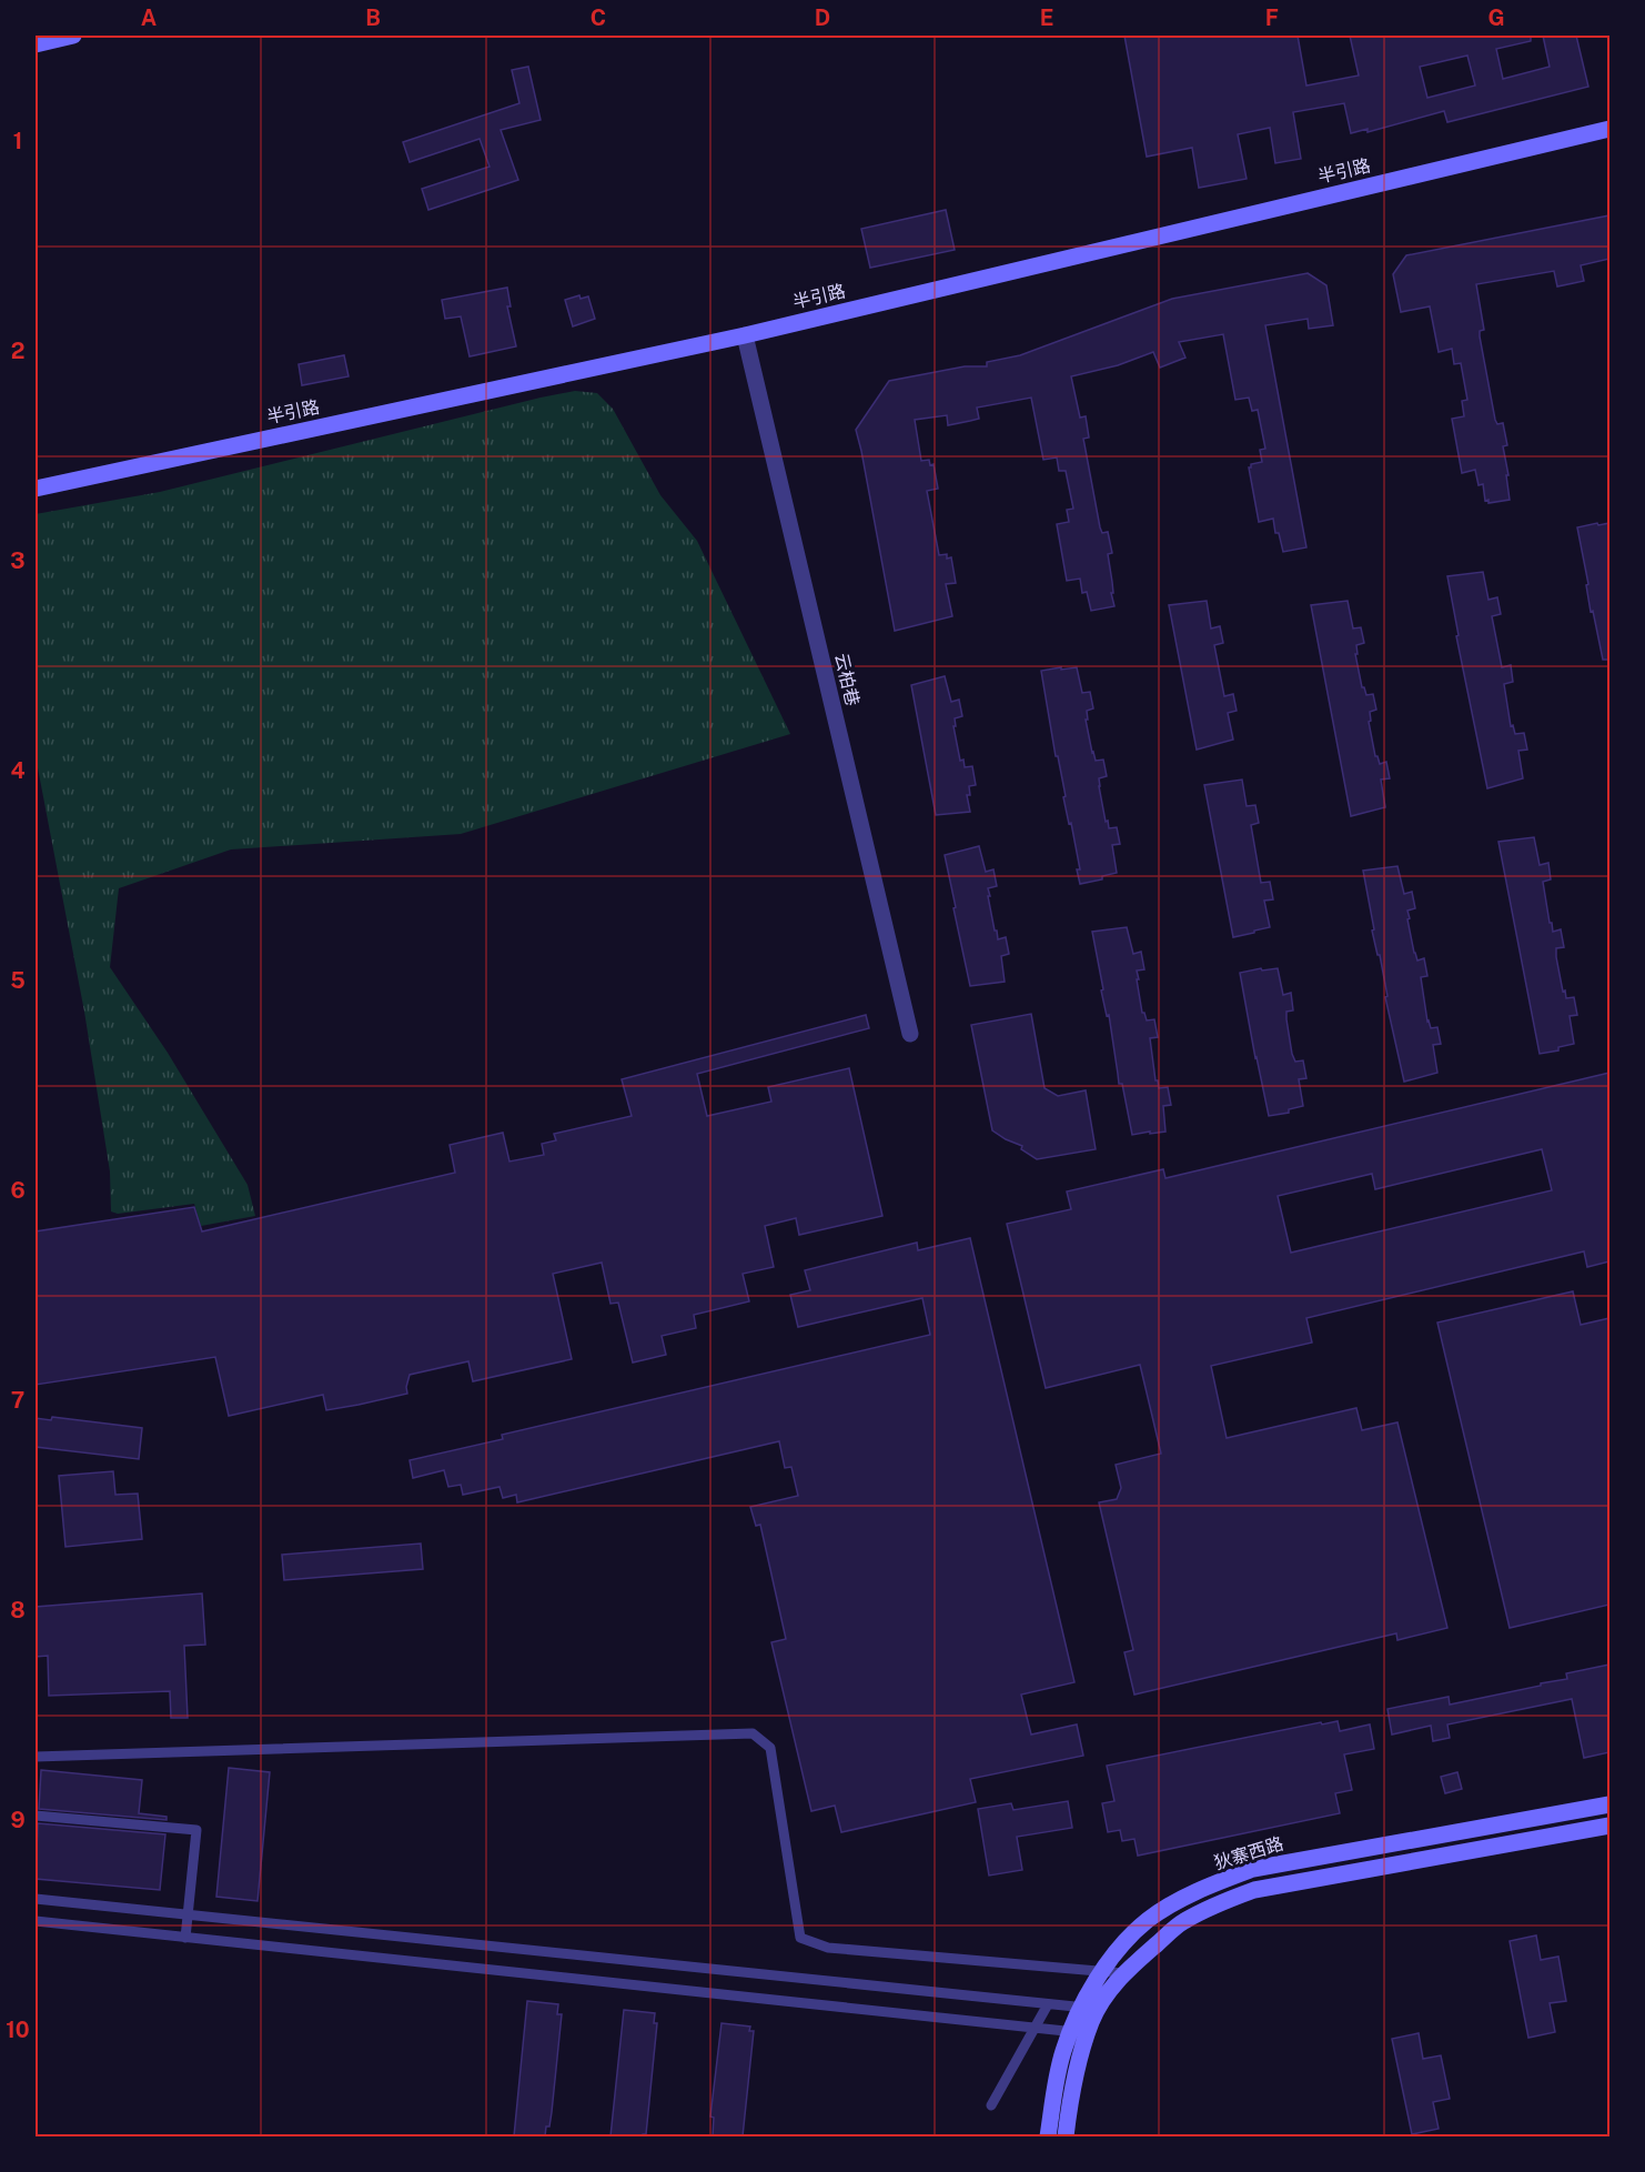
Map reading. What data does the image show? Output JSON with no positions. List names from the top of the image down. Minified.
{"streets":{"street":["半引路","云柏巷","狄寨西路"]},"crossings":[["半引路","云柏巷"]],"grid":{"columns":["A","B","C","D","E","F","G"],"rows":["1","2","3","4","5","6","7","8","9","10"]}}
